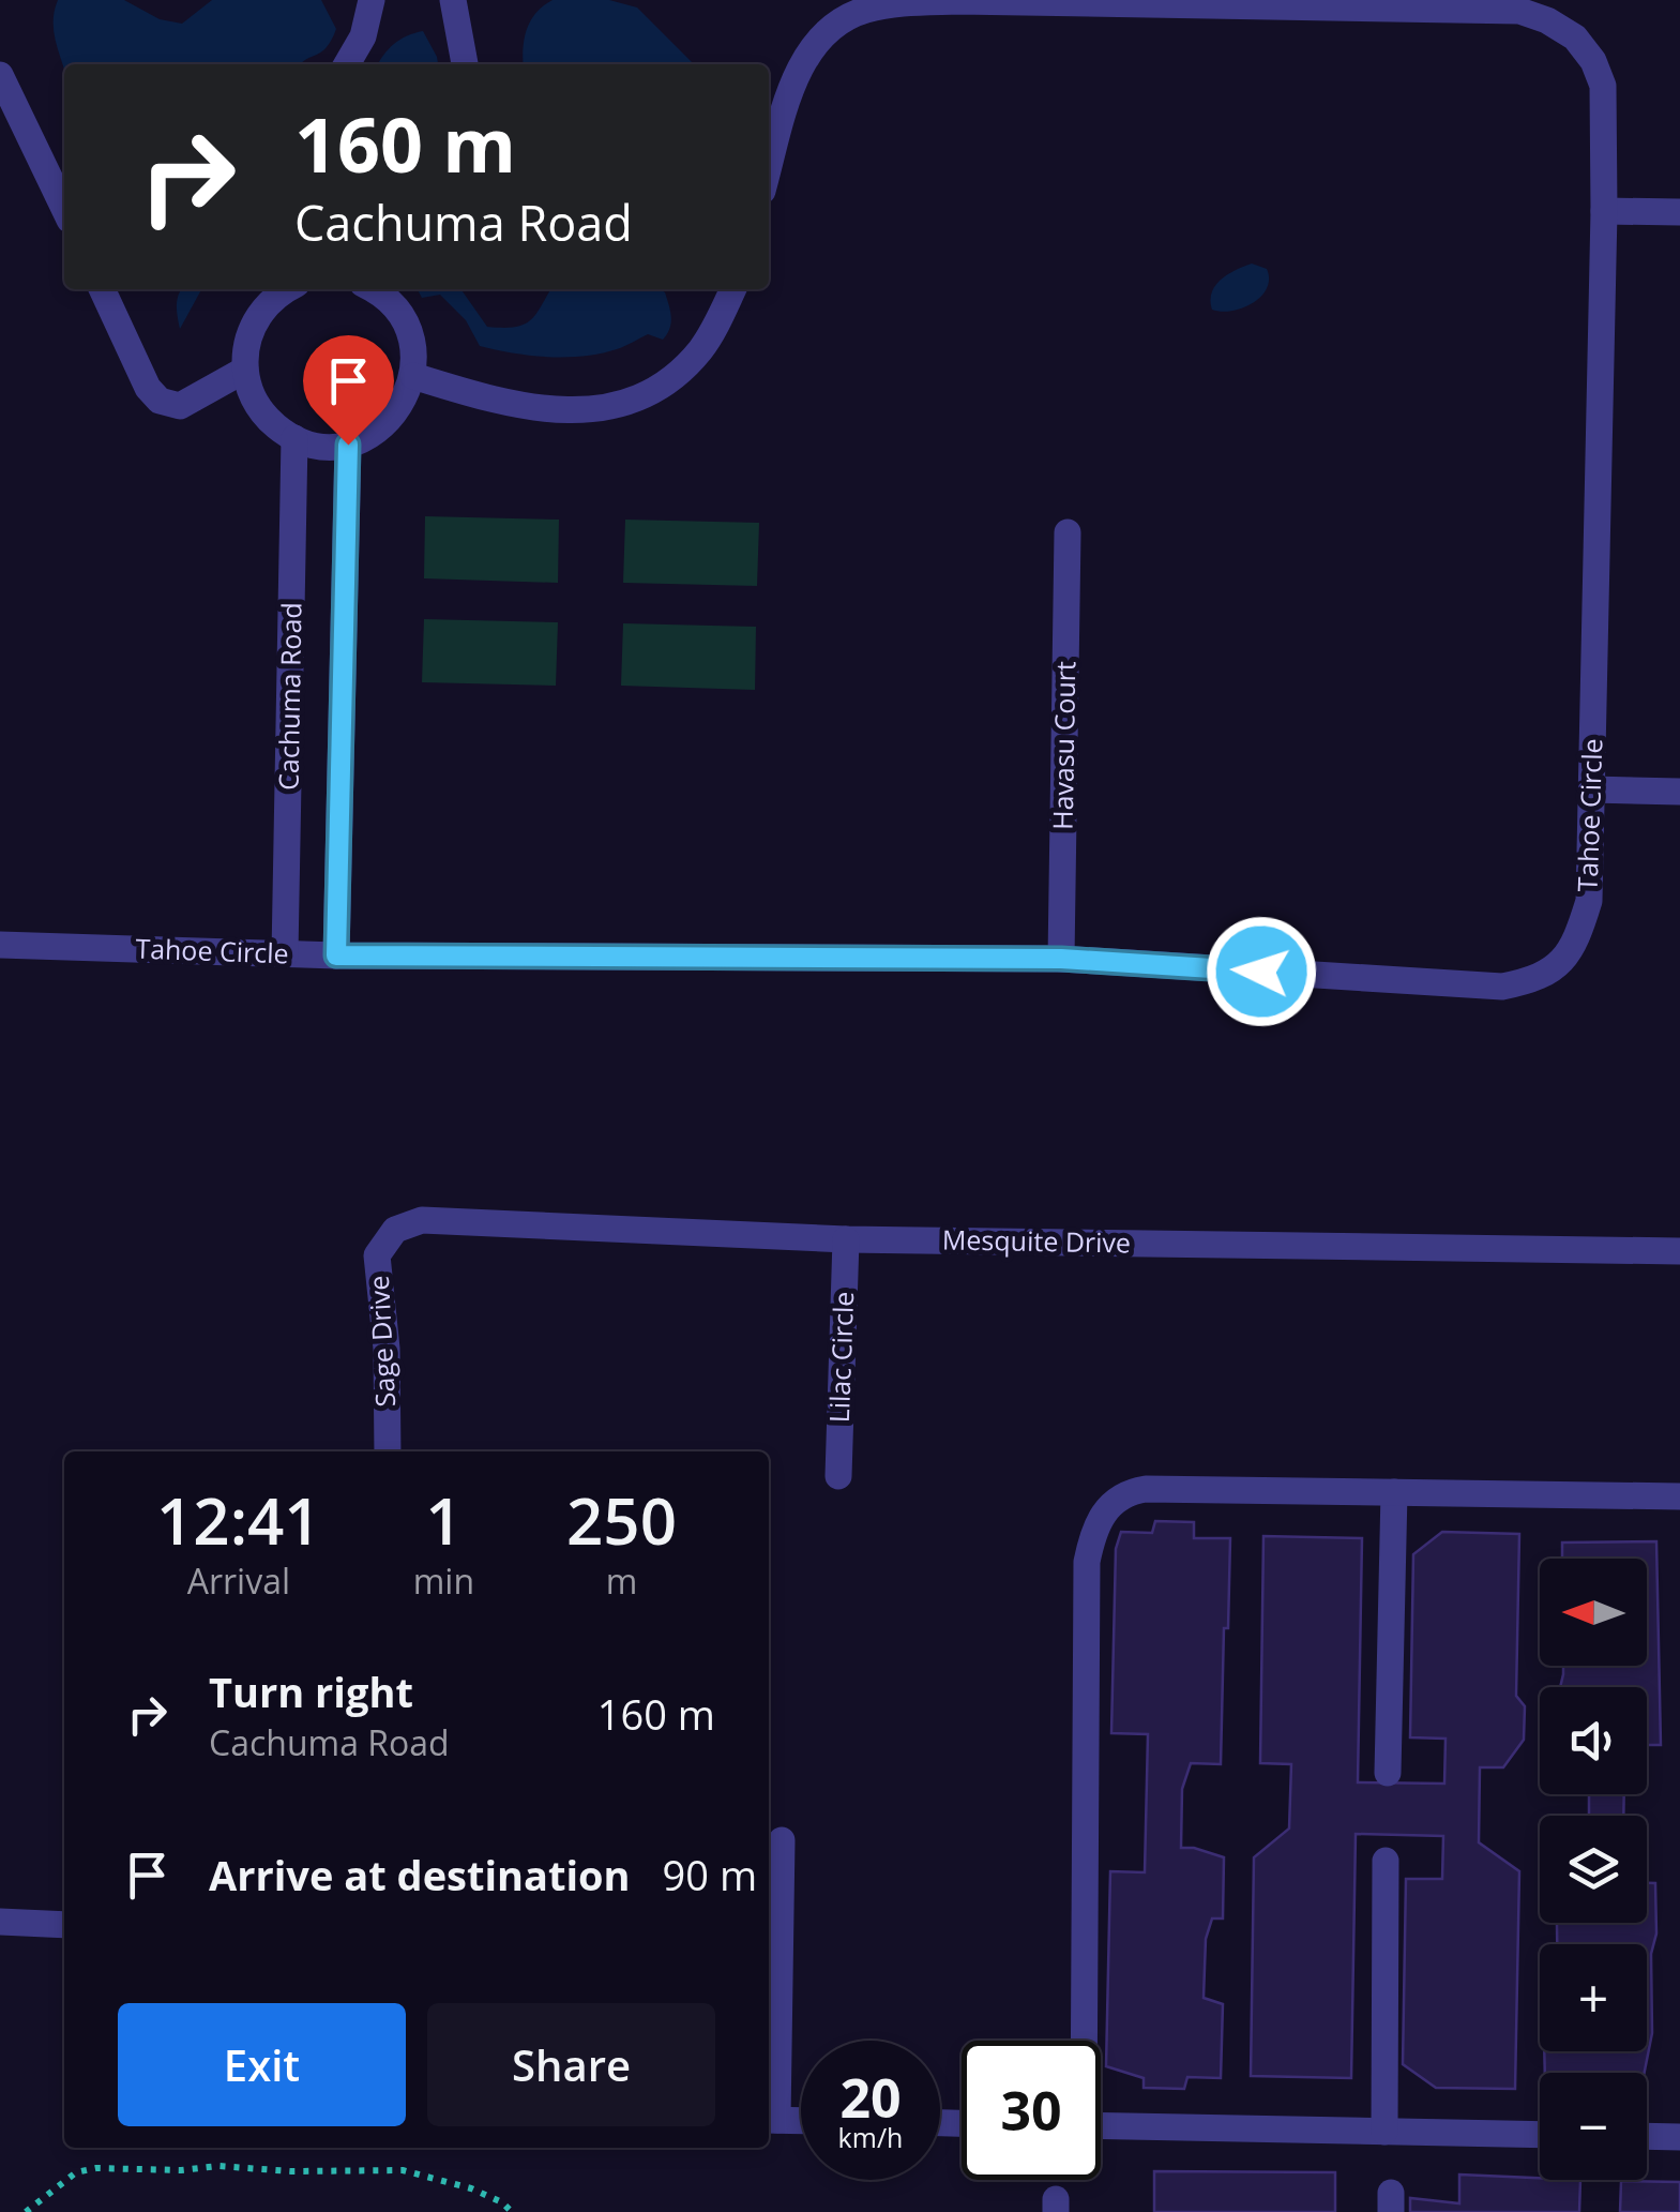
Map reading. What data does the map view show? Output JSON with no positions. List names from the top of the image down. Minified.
{"streets":{"street":["Cachuma Road","Havasu Court","Tahoe Circle","Mesquite Drive","Sage Drive","Lilac Circle"]},"crossings":[["Cachuma Road","Tahoe Circle"],["Havasu Court","Tahoe Circle"],["Mesquite Drive","Sage Drive"],["Mesquite Drive","Lilac Circle"]],"north":"left","page":{"turn":["160 m","Cachuma Road"],"eta":["12:41","Arrival","1","min","250","m"],"map_buttons":["+","−"],"list":[{"name":"Turn right","note":"Cachuma Road","value":"160 m"},{"name":"Arrive at destination","value":"90 m"}],"buttons":["Exit","Share"],"speed":"20 km/h","limit":"30"}}
